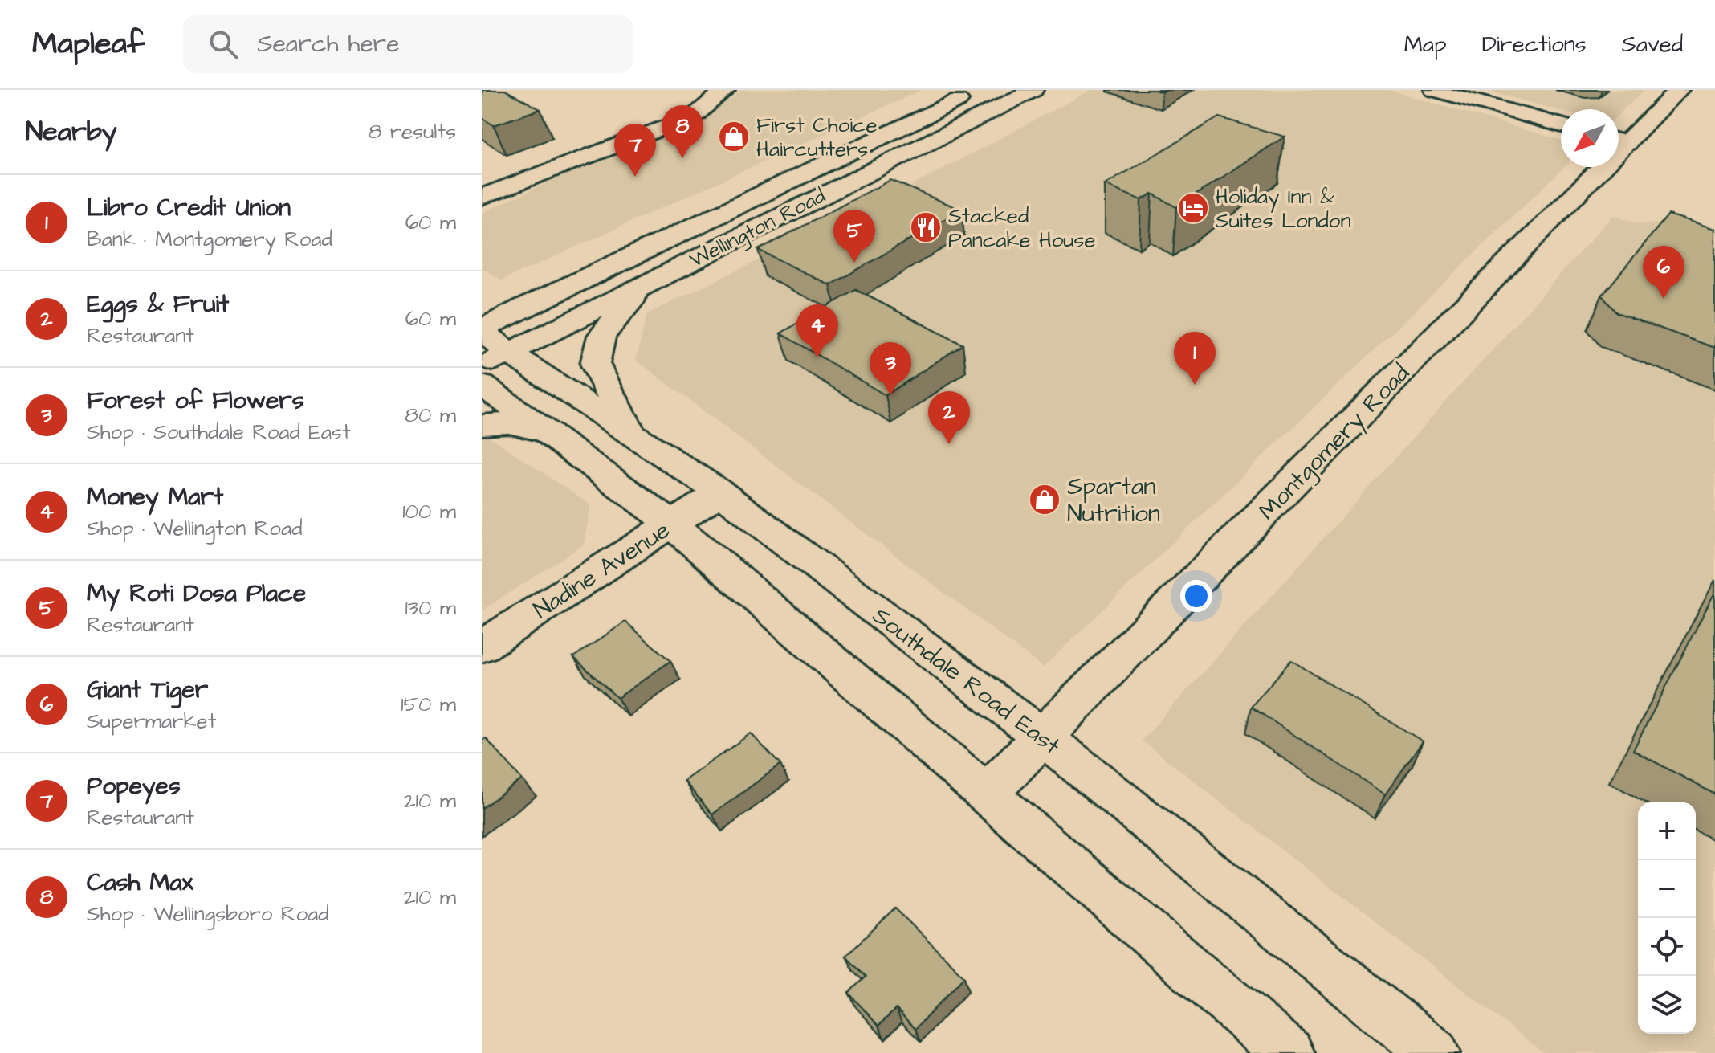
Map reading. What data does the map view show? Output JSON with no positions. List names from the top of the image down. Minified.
{"streets":{"main road":["Wellington Road","Montgomery Road","Nadine Avenue","Southdale Road East"]},"crossings":[["Wellington Road","Southdale Road East"],["Montgomery Road","Southdale Road East"],["Nadine Avenue","Southdale Road East"]],"places":{"shop":["First Choice Haircutters","Spartan Nutrition"],"hotel":["Holiday Inn & Suites London"],"restaurant":["Stacked Pancake House"]},"north":"bottom left","page":{"header":"Mapleaf","search":"Search here","nav":["Map","Directions","Saved"],"heading":["Nearby","8 results"],"pins":["8","7","5","6","4","1","3","2"],"list":[{"mark":"1","name":"Libro Credit Union","note":"Bank · Montgomery Road","value":"60 m"},{"mark":"2","name":"Eggs & Fruit","note":"Restaurant","value":"60 m"},{"mark":"3","name":"Forest of Flowers","note":"Shop · Southdale Road East","value":"80 m"},{"mark":"4","name":"Money Mart","note":"Shop · Wellington Road","value":"100 m"},{"mark":"5","name":"My Roti Dosa Place","note":"Restaurant","value":"130 m"},{"mark":"6","name":"Giant Tiger","note":"Supermarket","value":"150 m"},{"mark":"7","name":"Popeyes","note":"Restaurant","value":"210 m"},{"mark":"8","name":"Cash Max","note":"Shop · Wellingsboro Road","value":"210 m"}],"map_buttons":["+","−"]}}
